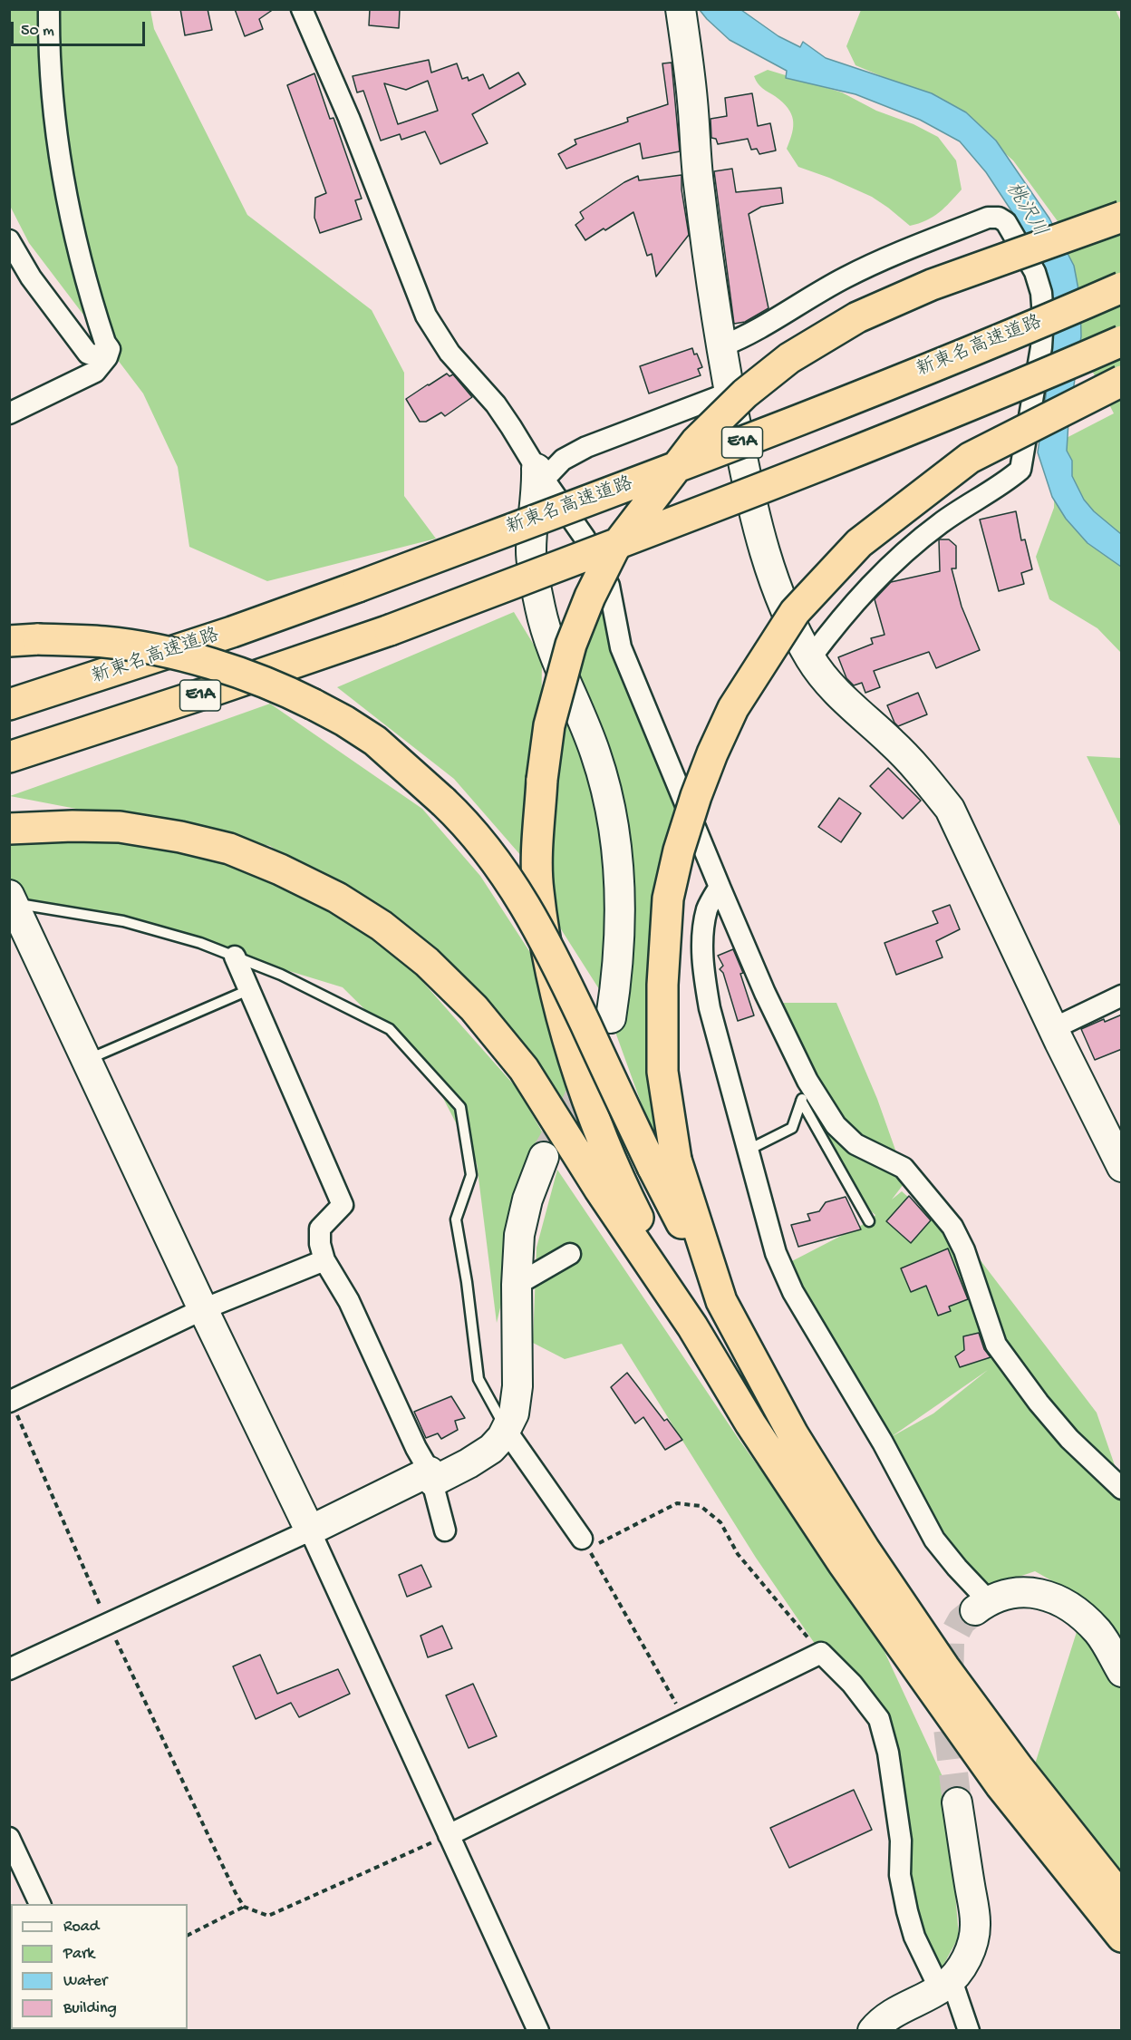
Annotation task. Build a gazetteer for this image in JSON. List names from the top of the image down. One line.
{"streets":{"highway":["新東名高速道路","E1A"]},"water":["桃沢川"],"legend":["Road","Park","Water","Building"],"scale_bar":"50 m"}
